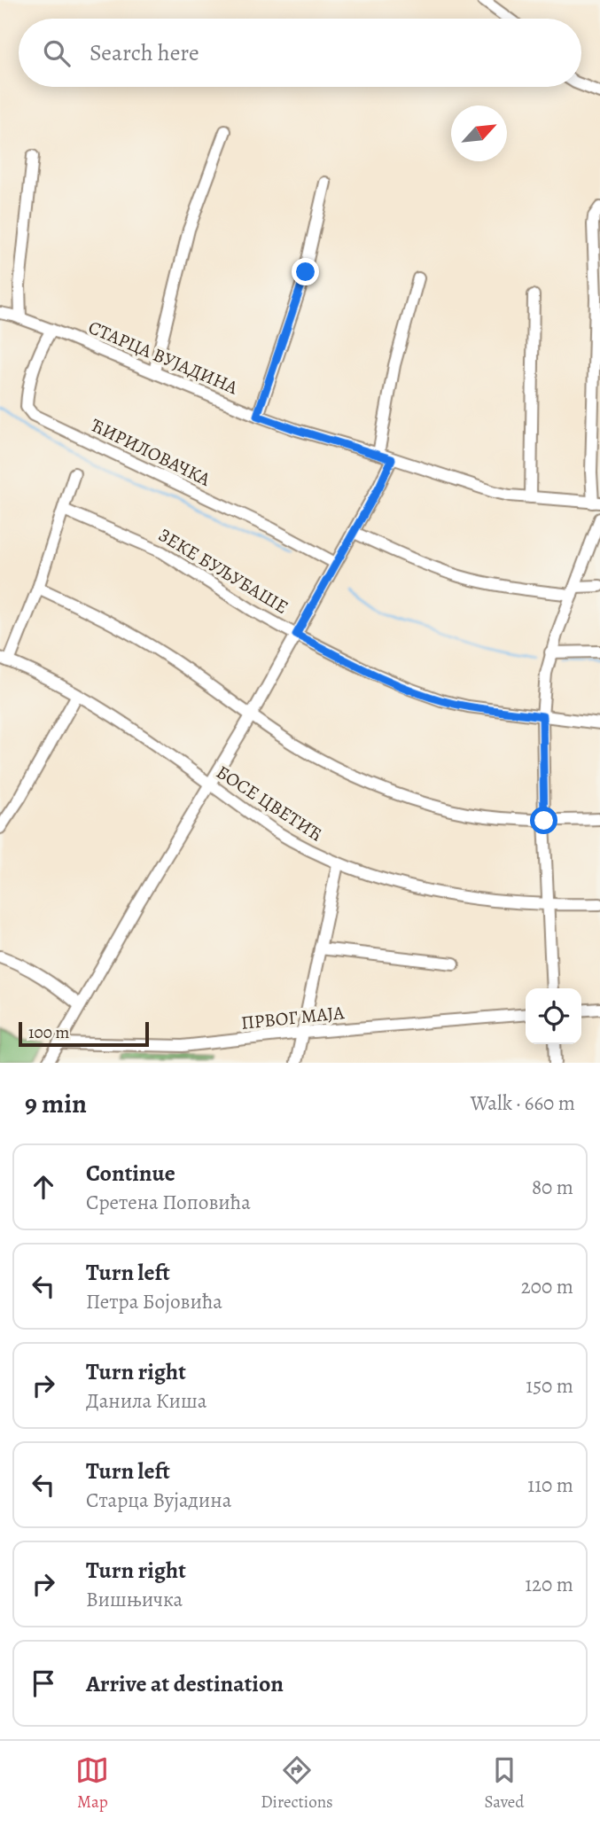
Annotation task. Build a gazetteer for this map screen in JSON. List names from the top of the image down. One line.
{"streets":{"street":["СТАРЦА ВУЈАДИНА","ЋИРИЛОВАЧКА","ЗЕКЕ БУЉУБАШЕ","БОСЕ ЦВЕТИЋ","ПРВОГ МАЈА"]},"crossings":[["СТАРЦА ВУЈАДИНА","ЋИРИЛОВАЧКА"]],"scale_bar":"100 m","north":"top right","page":{"search":"Search here","scale":"100 m","heading":["9 min","Walk · 660 m"],"list":[["Continue","Сретена Поповића","80 m"],["Turn left","Петра Бојовића","200 m"],["Turn right","Данила Киша","150 m"],["Turn left","Старца Вујадина","110 m"],["Turn right","Вишњичка","120 m"],"Arrive at destination"],"nav":["Map","Directions","Saved"]}}
